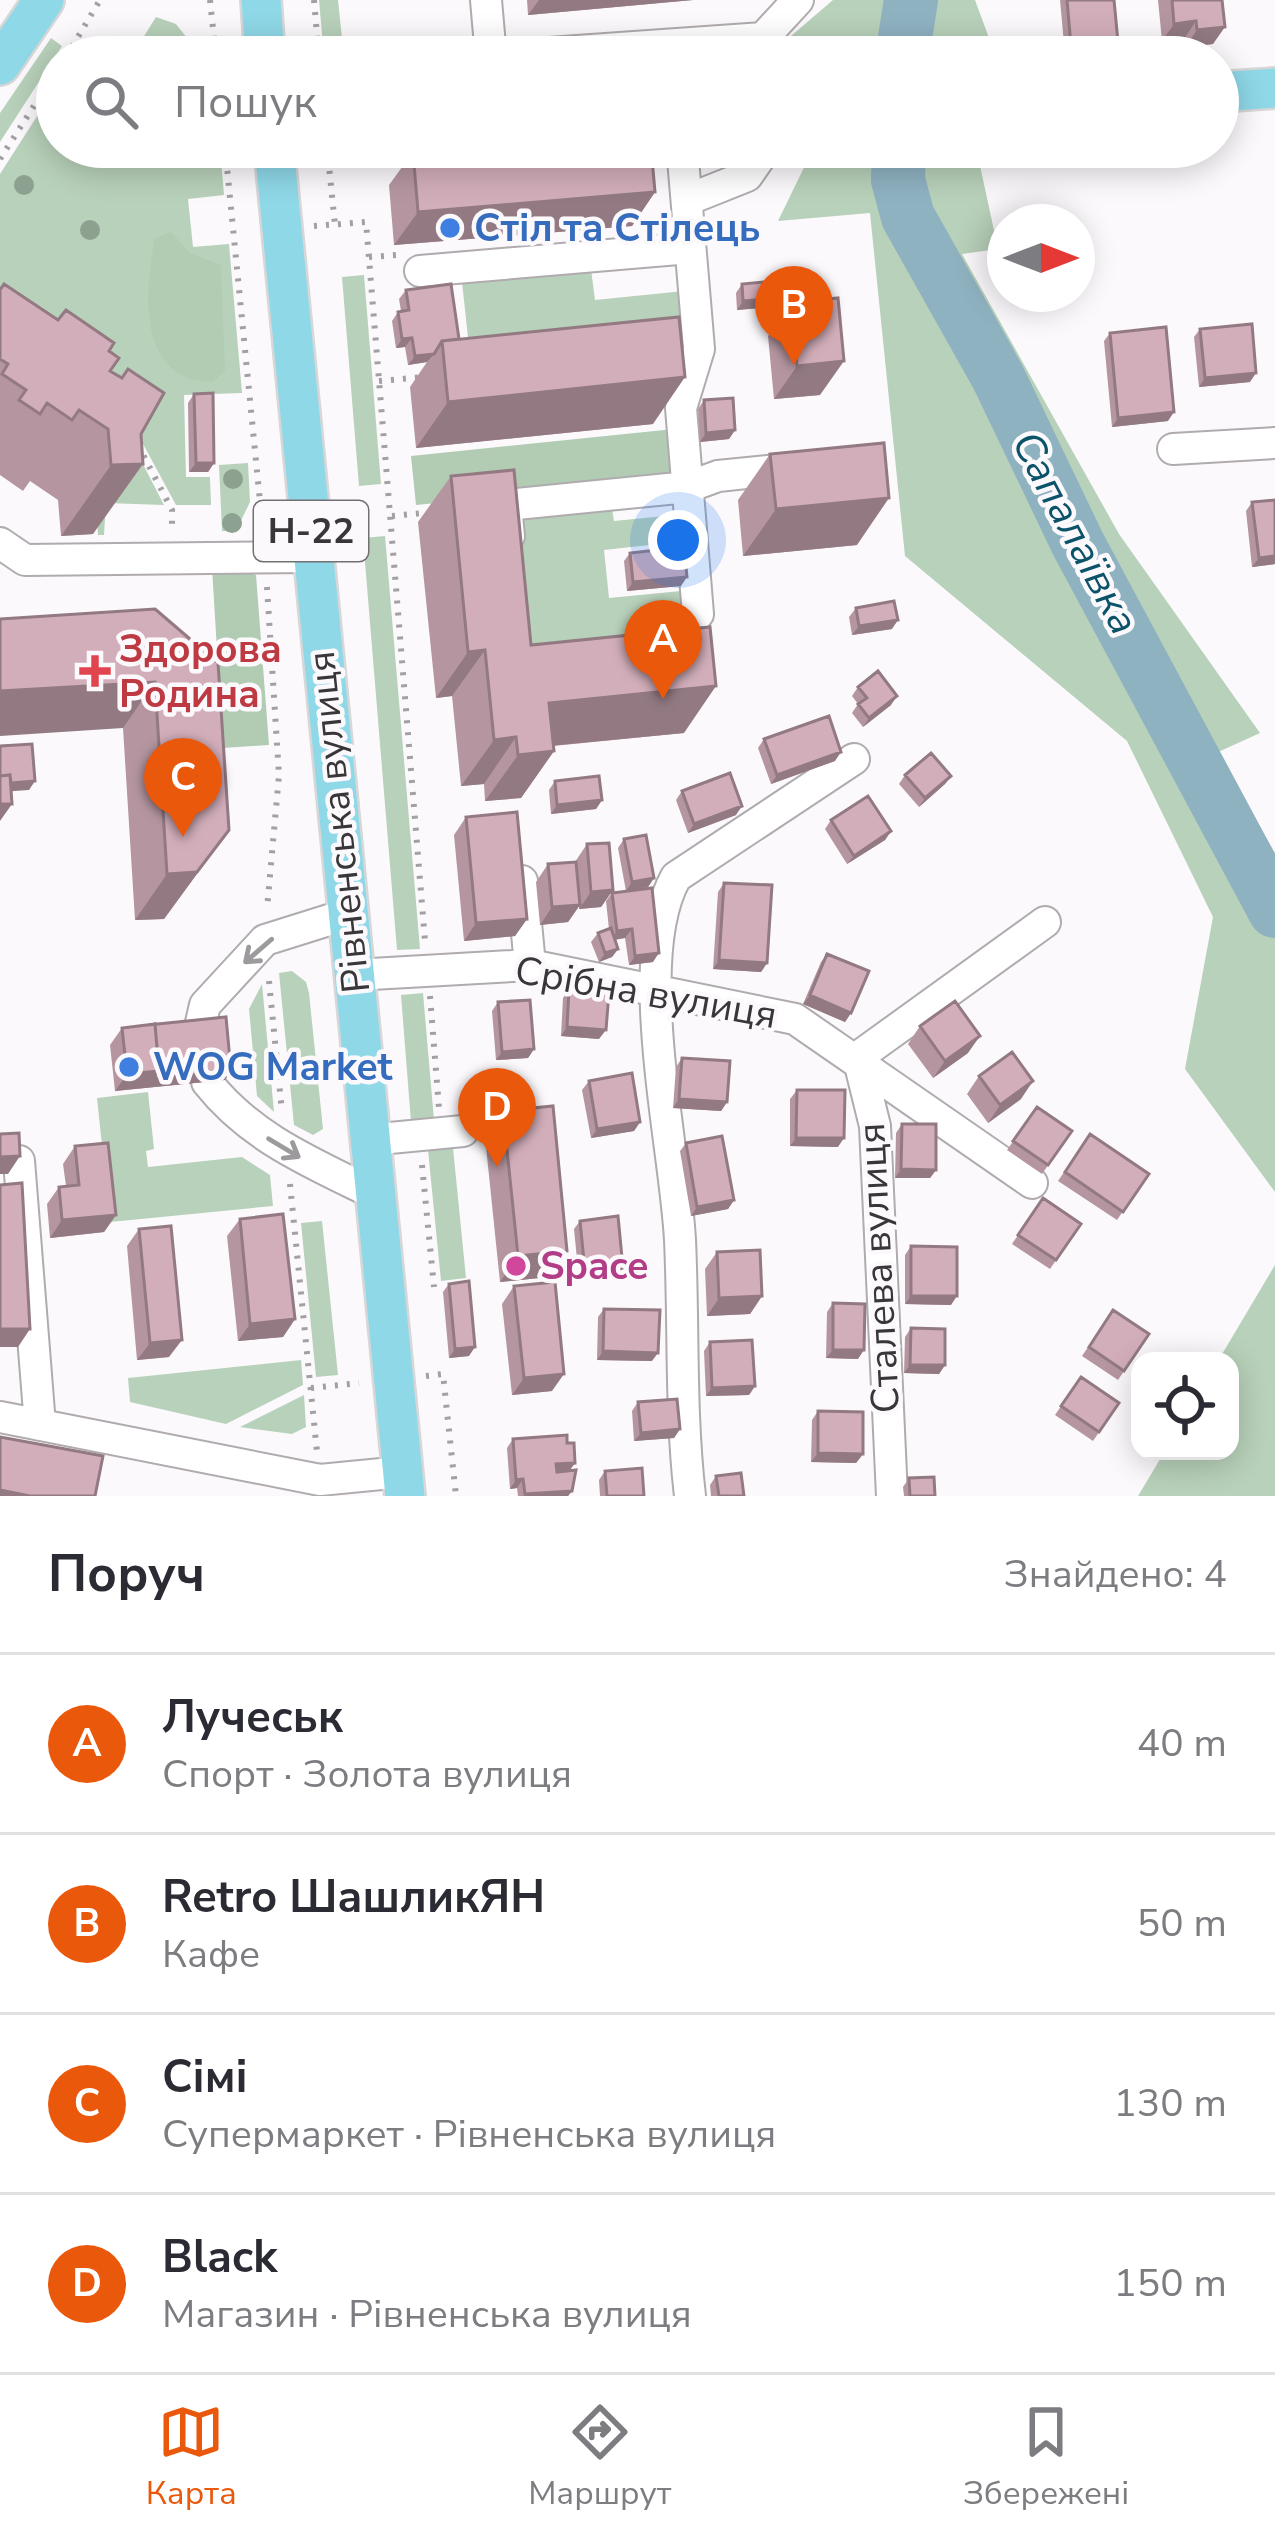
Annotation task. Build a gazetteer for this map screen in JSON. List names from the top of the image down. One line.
{"streets":{"main road":["Н-22","Рівненська вулиця"],"street":["Срібна вулиця","Сталева вулиця"]},"crossings":[["Рівненська вулиця","Срібна вулиця"],["Срібна вулиця","Сталева вулиця"]],"water":["Сапалаївка"],"places":{"other":["Стіл та Стілець","WOG Market","Space"],"health":["Здорова Родина"]},"north":"right","page":{"search":"Пошук","pins":["B","A","C","D"],"heading":["Поруч","Знайдено: 4"],"list":[{"mark":"A","name":"Лучеськ","note":"Спорт · Золота вулиця","value":"40 m"},{"mark":"B","name":"Retro ШашликЯН","note":"Кафе","value":"50 m"},{"mark":"C","name":"Сімі","note":"Супермаркет · Рівненська вулиця","value":"130 m"},{"mark":"D","name":"Black","note":"Магазин · Рівненська вулиця","value":"150 m"}],"nav":["Карта","Маршрут","Збережені"]}}
